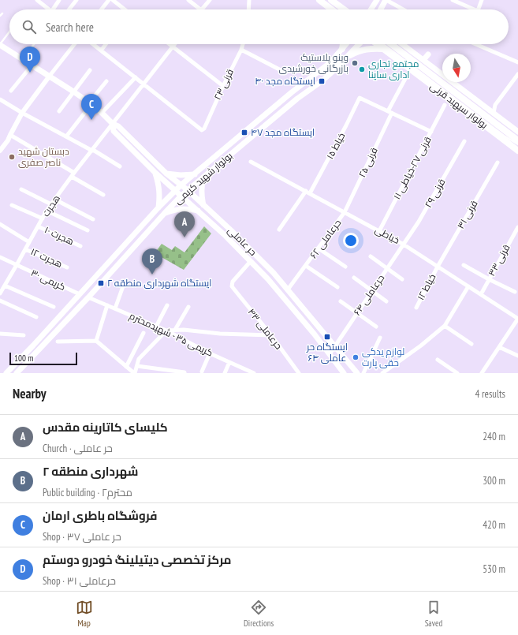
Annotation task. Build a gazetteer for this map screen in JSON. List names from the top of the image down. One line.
{"streets":{"main road":["بولوار سپهبد قرنی","بولوار شهید کریمی","حر عاملی"],"street":["قرنی ۲۳","خیاط ۱۵","قرنی ۲۵","قرنی ۲۷-خیاطی ۱۱","قرنی ۲۹","هجرت","قرنی ۳۱","خیاطی","هجرت ۱۰","حرعاملی ۶۲","هجرت ۱۲","قرنی ۳۳","کریمی ۳۰","خیاط ۱۲","حرعاملی ۶۴","حرعاملی ۴۳","کریمی ۳۵ - شهیدمحترم"]},"crossings":[["قرنی ۲۳","هجرت"],["خیاط ۱۵","قرنی ۲۵"],["خیاط ۱۵","خیاطی"],["قرنی ۲۵","خیاطی"],["قرنی ۲۵","حرعاملی ۶۲"],["قرنی ۲۷-خیاطی ۱۱","خیاطی"],["بولوار شهید کریمی","حر عاملی"],["بولوار شهید کریمی","کریمی ۳۰"],["بولوار شهید کریمی","کریمی ۳۵ - شهیدمحترم"],["قرنی ۲۹","خیاطی"],["قرنی ۲۹","حرعاملی ۶۴"],["هجرت","هجرت ۱۰"],["هجرت","حر عاملی"],["هجرت","هجرت ۱۲"],["هجرت","کریمی ۳۰"],["قرنی ۳۱","خیاطی"],["قرنی ۳۱","خیاط ۱۲"],["خیاطی","حرعاملی ۶۲"],["خیاطی","قرنی ۳۳"],["خیاطی","خیاط ۱۲"],["خیاطی","حرعاملی ۶۴"],["حرعاملی ۶۲","حر عاملی"],["حر عاملی","حرعاملی ۶۴"],["حر عاملی","حرعاملی ۴۳"]],"places":{"other":["وینو پلاستیک بازرگانی خورشیدی","مجتمع تجاری اداری ساینا","دبستان شهید ناصر صفری","لوازم یدکی حقی پارت"],"transit":["ایستگاه مجد ۴۰","ایستگاه مجد ۴۷","ایستگاه شهرداری منطقه ۲","ایستگاه حر عاملی ۶۴"]},"scale_bar":"100 m","north":"bottom","page":{"search":"Search here","pins":["D","C","A","B"],"scale":"100 m","heading":["Nearby","4 results"],"list":[{"mark":"A","name":"کلیسای کاتارینه مقدس","note":"Church · حر عاملی","value":"240 m"},{"mark":"B","name":"شهرداری منطقه ۲","note":"Public building · محترم۲","value":"300 m"},{"mark":"C","name":"فروشگاه باطری ارمان","note":"Shop · حر عاملی ۳۷","value":"420 m"},{"mark":"D","name":"مرکز تخصصی دیتیلینگ خودرو دوستم","note":"Shop · حرعاملی ۳۱","value":"530 m"}],"nav":["Map","Directions","Saved"]}}
